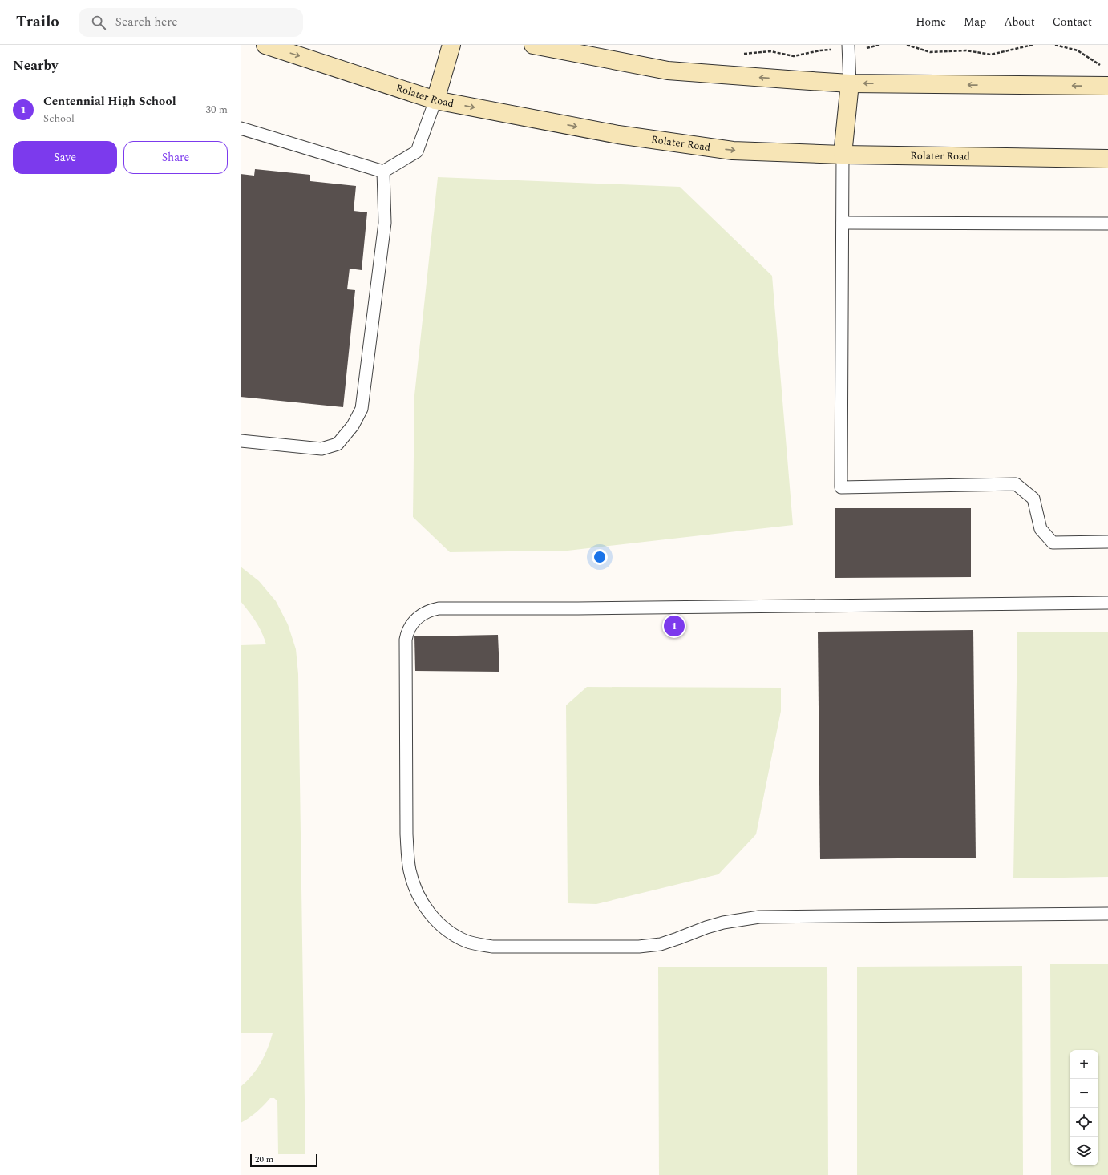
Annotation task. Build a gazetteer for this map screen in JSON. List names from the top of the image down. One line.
{"streets":{"main road":["Rolater Road"]},"scale_bar":"20 m","page":{"header":"Trailo","search":"Search here","nav":["Home","Map","About","Contact"],"heading":"Nearby","list":[{"mark":"1","name":"Centennial High School","note":"School","value":"30 m"}],"buttons":["Save","Share"],"pins":"1","map_buttons":["+","−"],"scale":"20 m"}}
